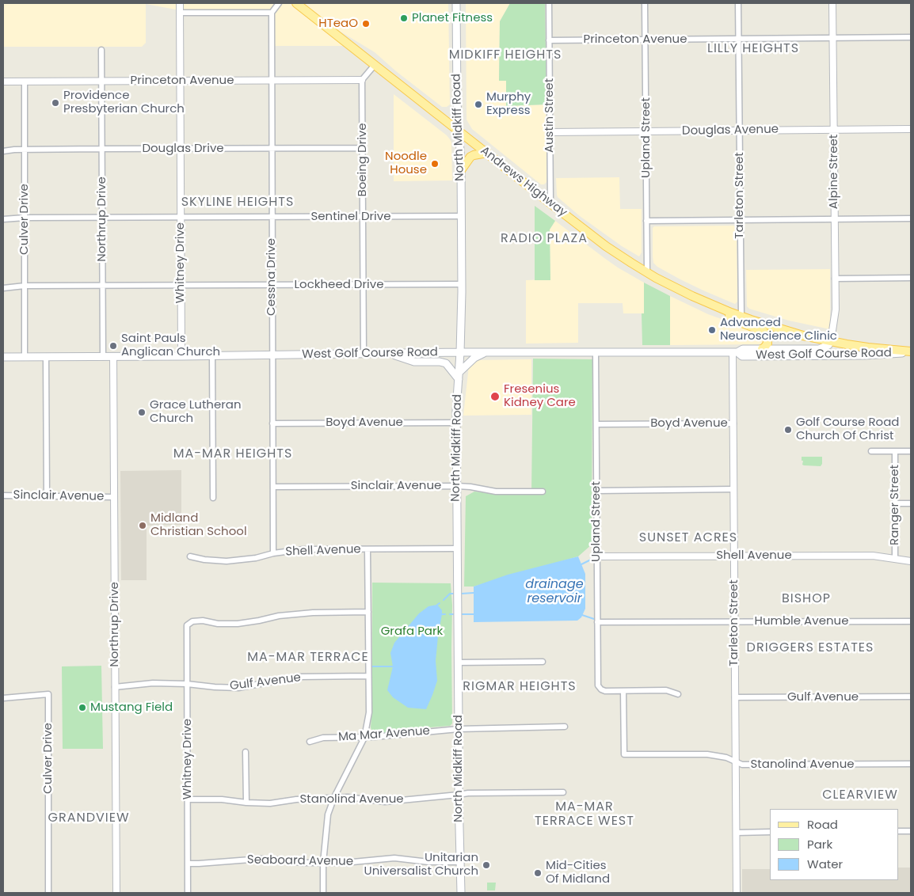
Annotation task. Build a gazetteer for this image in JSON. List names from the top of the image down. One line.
{"streets":{"main road":["North Midkiff Road","Andrews Highway","West Golf Course Road"],"street":["Princeton Avenue","Austin Street","Douglas Avenue","Upland Street","Douglas Drive","Boeing Drive","Alpine Street","Tarleton Street","Sentinel Drive","Culver Drive","Northrup Drive","Whitney Drive","Cessna Drive","Lockheed Drive","Boyd Avenue","Sinclair Avenue","Ranger Street","Shell Avenue","Humble Avenue","Gulf Avenue","Ma Mar Avenue","Stanolind Avenue","Seaboard Avenue"]},"crossings":[["Princeton Avenue","Austin Street"],["Princeton Avenue","Upland Street"],["Princeton Avenue","Boeing Drive"],["Princeton Avenue","Alpine Street"],["Princeton Avenue","Tarleton Street"],["Princeton Avenue","Culver Drive"],["Princeton Avenue","Northrup Drive"],["Princeton Avenue","Whitney Drive"],["Princeton Avenue","Cessna Drive"],["Austin Street","Douglas Avenue"],["Austin Street","Andrews Highway"],["North Midkiff Road","Andrews Highway"],["North Midkiff Road","Sentinel Drive"],["North Midkiff Road","Lockheed Drive"],["North Midkiff Road","West Golf Course Road"],["North Midkiff Road","Boyd Avenue"],["North Midkiff Road","Sinclair Avenue"],["North Midkiff Road","Shell Avenue"],["North Midkiff Road","Ma Mar Avenue"],["North Midkiff Road","Stanolind Avenue"],["North Midkiff Road","Seaboard Avenue"],["Douglas Avenue","Upland Street"],["Douglas Avenue","Alpine Street"],["Douglas Avenue","Tarleton Street"],["Upland Street","Andrews Highway"],["Upland Street","West Golf Course Road"],["Upland Street","Boyd Avenue"],["Upland Street","Shell Avenue"],["Upland Street","Humble Avenue"],["Upland Street","Stanolind Avenue"],["Douglas Drive","Boeing Drive"],["Douglas Drive","Culver Drive"],["Douglas Drive","Northrup Drive"],["Douglas Drive","Whitney Drive"],["Douglas Drive","Cessna Drive"],["Boeing Drive","Sentinel Drive"],["Boeing Drive","Lockheed Drive"],["Boeing Drive","West Golf Course Road"],["Alpine Street","Andrews Highway"],["Alpine Street","West Golf Course Road"],["Andrews Highway","Tarleton Street"],["Andrews Highway","West Golf Course Road"],["Tarleton Street","West Golf Course Road"],["Tarleton Street","Boyd Avenue"],["Tarleton Street","Shell Avenue"],["Tarleton Street","Humble Avenue"],["Tarleton Street","Gulf Avenue"],["Tarleton Street","Stanolind Avenue"],["Sentinel Drive","Culver Drive"],["Sentinel Drive","Northrup Drive"],["Sentinel Drive","Whitney Drive"],["Sentinel Drive","Cessna Drive"],["Culver Drive","Lockheed Drive"],["Culver Drive","West Golf Course Road"],["Northrup Drive","Lockheed Drive"],["Northrup Drive","West Golf Course Road"],["Northrup Drive","Sinclair Avenue"],["Northrup Drive","Gulf Avenue"],["Whitney Drive","Lockheed Drive"],["Whitney Drive","West Golf Course Road"],["Whitney Drive","Gulf Avenue"],["Whitney Drive","Stanolind Avenue"],["Whitney Drive","Seaboard Avenue"],["Cessna Drive","Lockheed Drive"],["Cessna Drive","West Golf Course Road"],["Cessna Drive","Boyd Avenue"],["Cessna Drive","Sinclair Avenue"],["Cessna Drive","Shell Avenue"],["Ranger Street","Shell Avenue"]],"districts":["LILLY HEIGHTS","MIDKIFF HEIGHTS","SKYLINE HEIGHTS","RADIO PLAZA","MA-MAR HEIGHTS","SUNSET ACRES","BISHOP","DRIGGERS ESTATES","MA-MAR TERRACE","RIGMAR HEIGHTS","CLEARVIEW","MA-MAR TERRACE WEST","GRANDVIEW"],"water":["drainage reservoir"],"parks":["Grafa Park"],"places":["Planet Fitness","HTeaO","Providence Presbyterian Church","Murphy Express","Noodle House","Advanced Neuroscience Clinic","Saint Pauls Anglican Church","Fresenius Kidney Care","Grace Lutheran Church","Golf Course Road Church Of Christ","Midland Christian School","Mustang Field","Unitarian Universalist Church","Mid-Cities Of Midland"],"legend":["Road","Park","Water"]}
